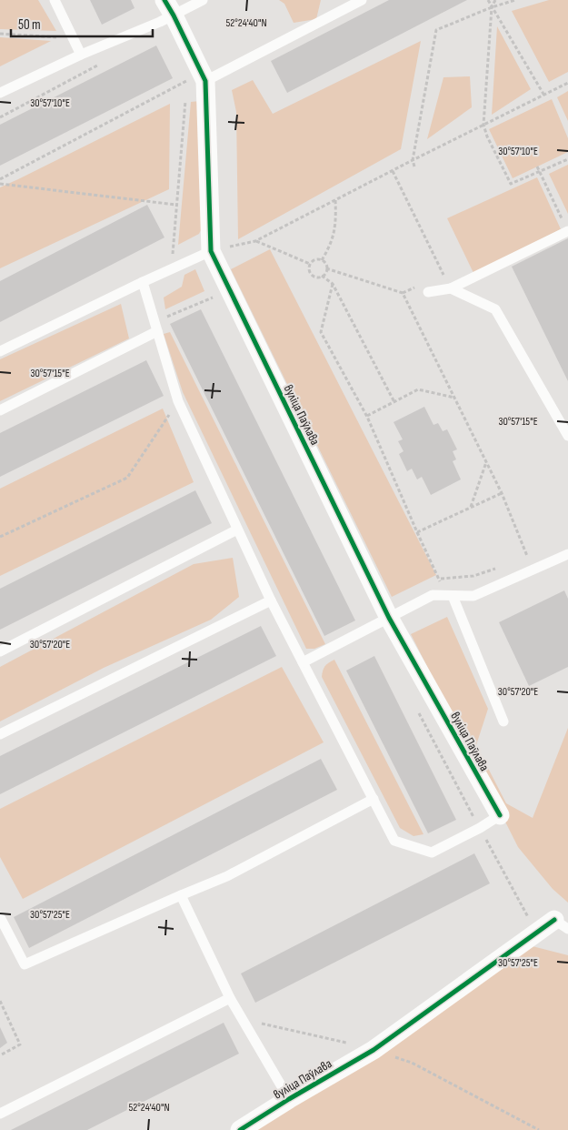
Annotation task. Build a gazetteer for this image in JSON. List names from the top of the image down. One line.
{"streets":{"street":["вуліца Паўлава"]},"scale_bar":"50 m","coordinates":["52°24'40\"N","30°57'10\"E","30°57'15\"E","30°57'20\"E","30°57'25\"E"]}
